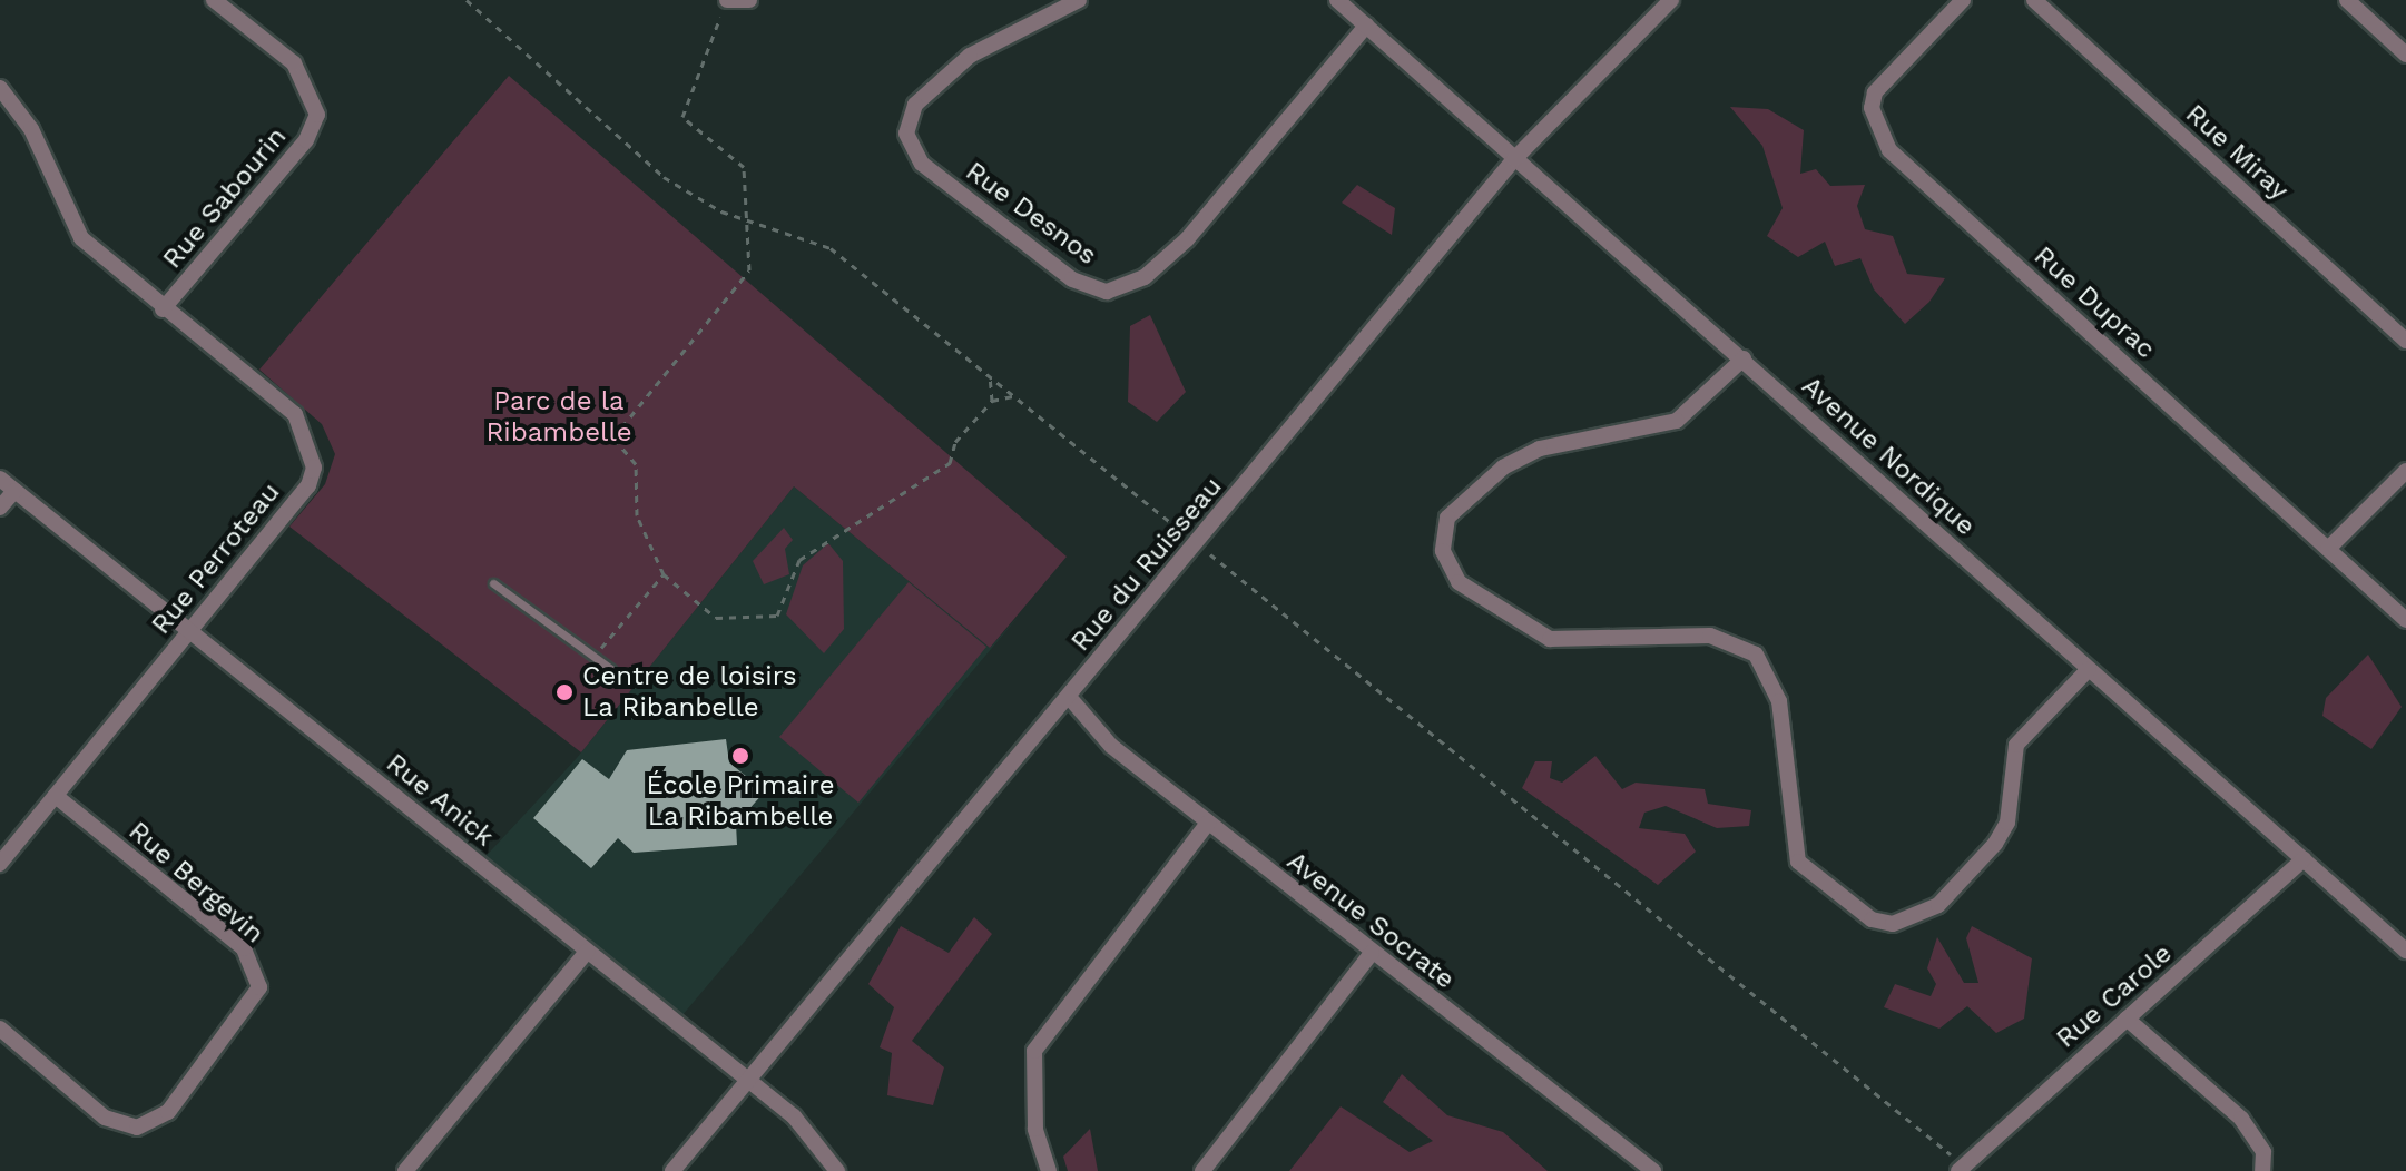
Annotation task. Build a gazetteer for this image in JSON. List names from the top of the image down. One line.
{"streets":{"street":["Rue Miray","Rue Sabourin","Rue Desnos","Rue Duprac","Avenue Nordique","Rue Perroteau","Rue du Ruisseau","Rue Anick","Rue Bergevin","Avenue Socrate","Rue Carole"]},"crossings":[["Rue Sabourin","Rue Perroteau"],["Rue Desnos","Avenue Nordique"],["Avenue Nordique","Rue du Ruisseau"],["Avenue Nordique","Rue Carole"],["Rue Perroteau","Rue Anick"],["Rue Perroteau","Rue Bergevin"],["Rue du Ruisseau","Rue Anick"],["Rue du Ruisseau","Avenue Socrate"]],"parks":["Parc de la Ribambelle"],"places":["Centre de loisirs La Ribanbelle","École Primaire La Ribambelle"]}
